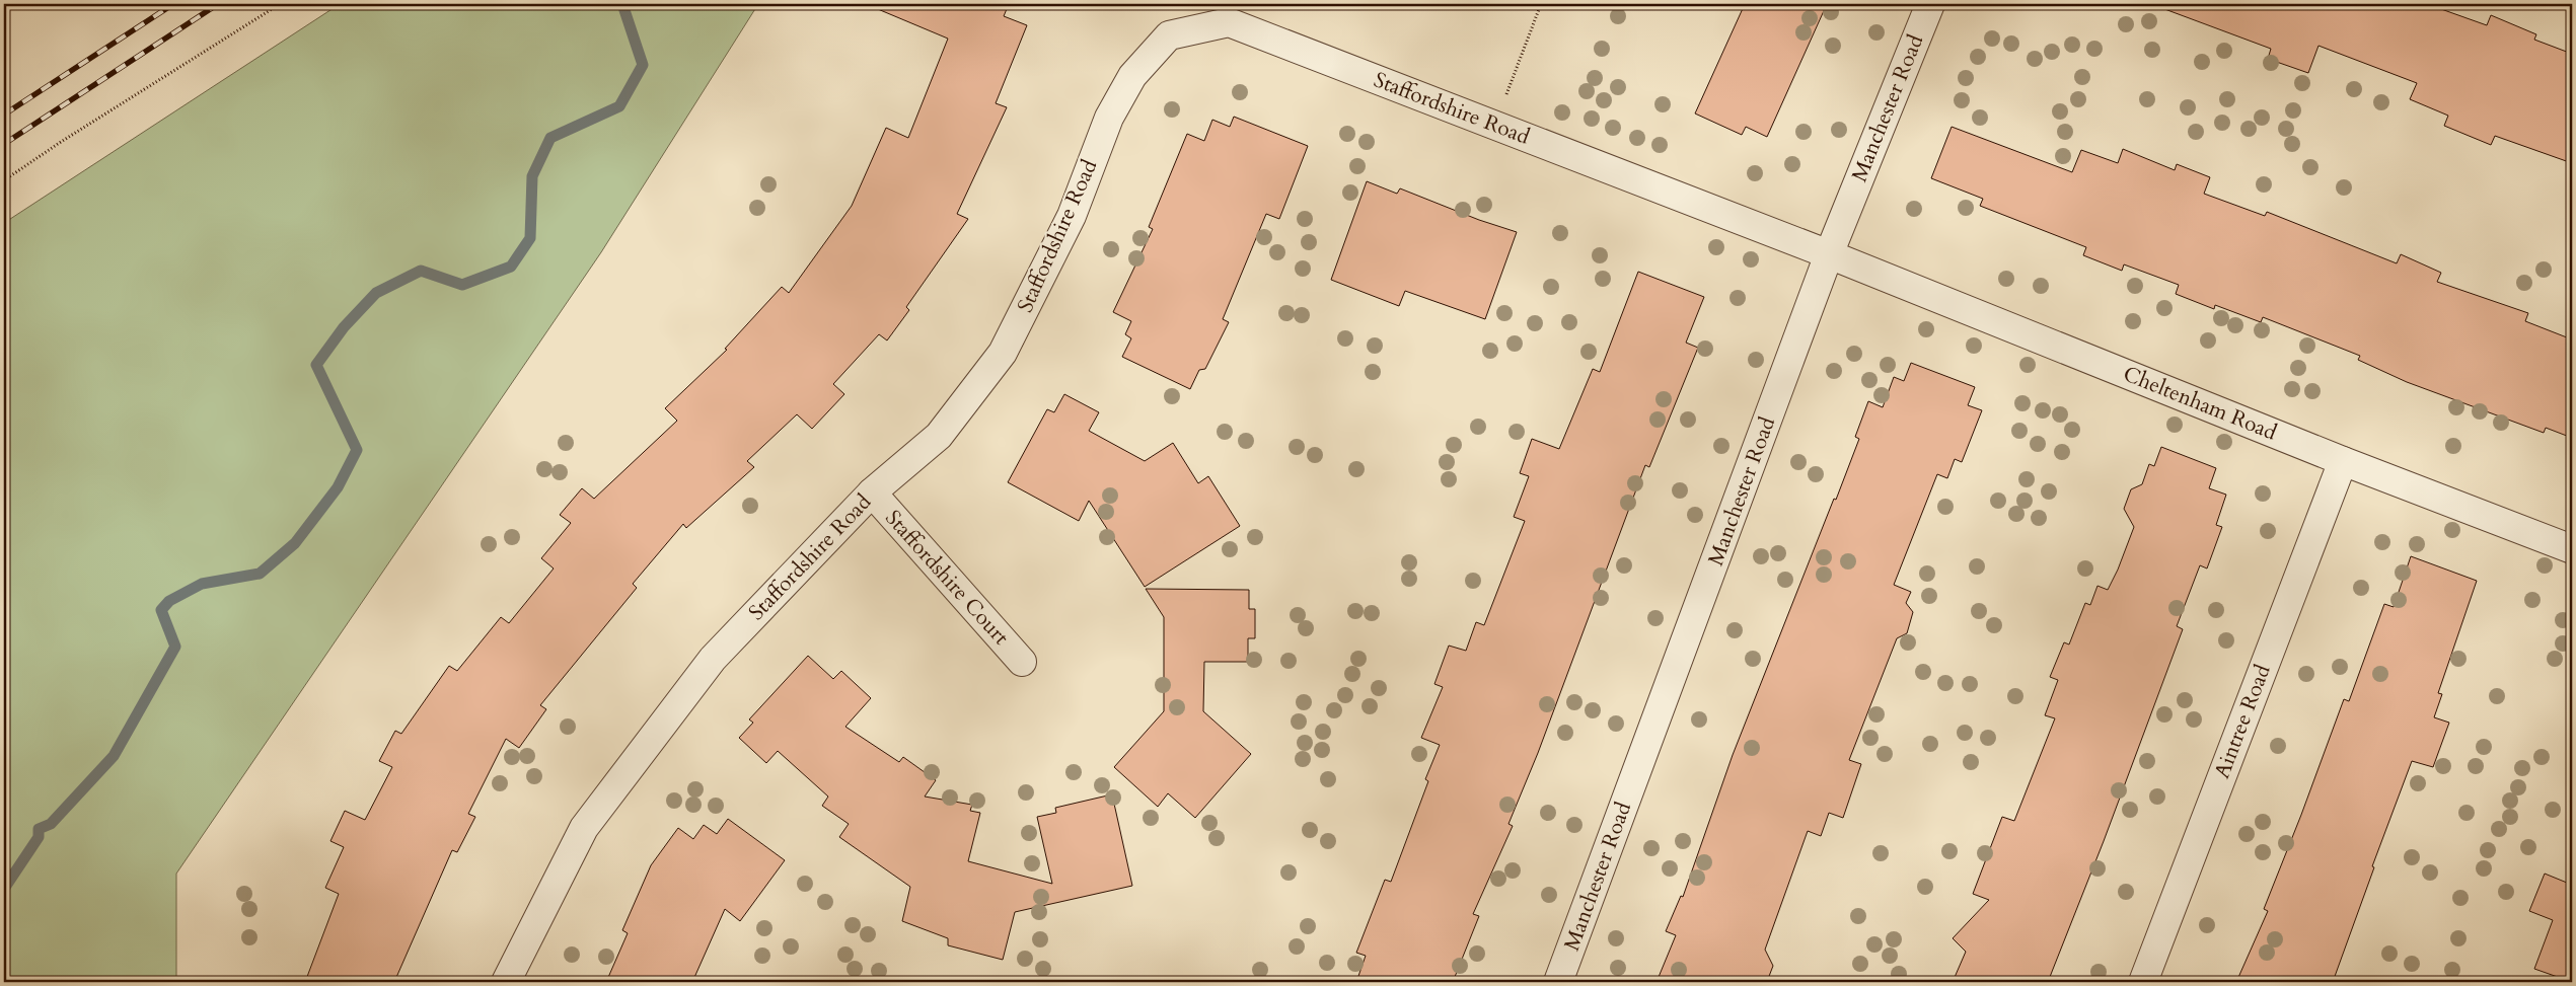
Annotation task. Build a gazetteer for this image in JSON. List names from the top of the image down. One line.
{"streets":{"street":["Staffordshire Road","Manchester Road","Cheltenham Road","Staffordshire Court","Aintree Road"]},"crossings":[["Staffordshire Road","Manchester Road"],["Staffordshire Road","Cheltenham Road"],["Staffordshire Road","Staffordshire Court"],["Manchester Road","Cheltenham Road"],["Cheltenham Road","Aintree Road"]]}
